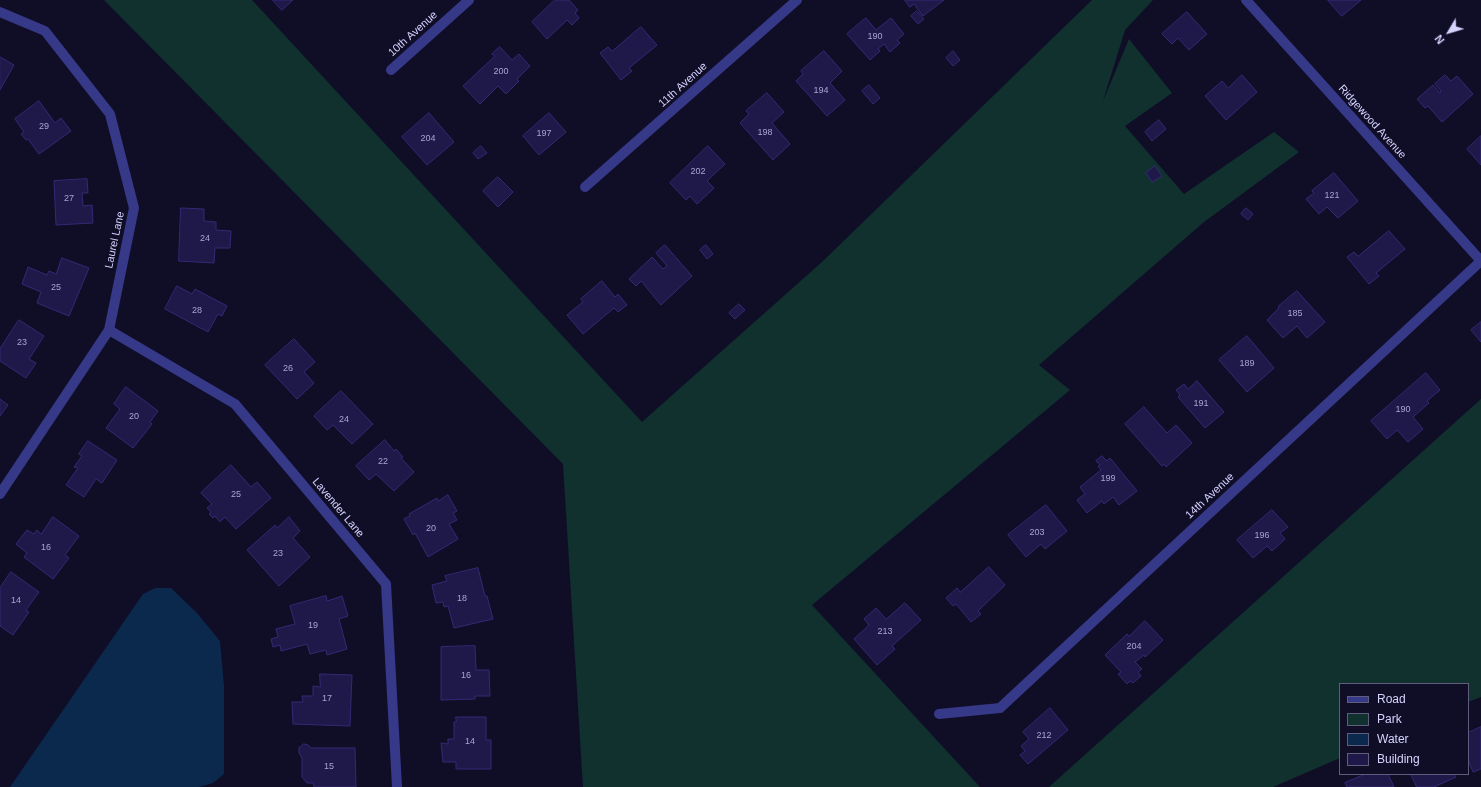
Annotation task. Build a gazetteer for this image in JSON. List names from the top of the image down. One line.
{"streets":{"street":["10th Avenue","11th Avenue","Ridgewood Avenue","Laurel Lane","14th Avenue","Lavender Lane"]},"crossings":[["Ridgewood Avenue","14th Avenue"],["Laurel Lane","Lavender Lane"]],"house_numbers":["190","200","194","29","198","197","204","202","121","27","24","25","28","185","23","189","26","191","190","20","24","22","199","25","20","203","196","16","23","18","14","19","213","204","16","17","212","14","15"],"legend":["Road","Park","Water","Building"],"north":"bottom left"}
